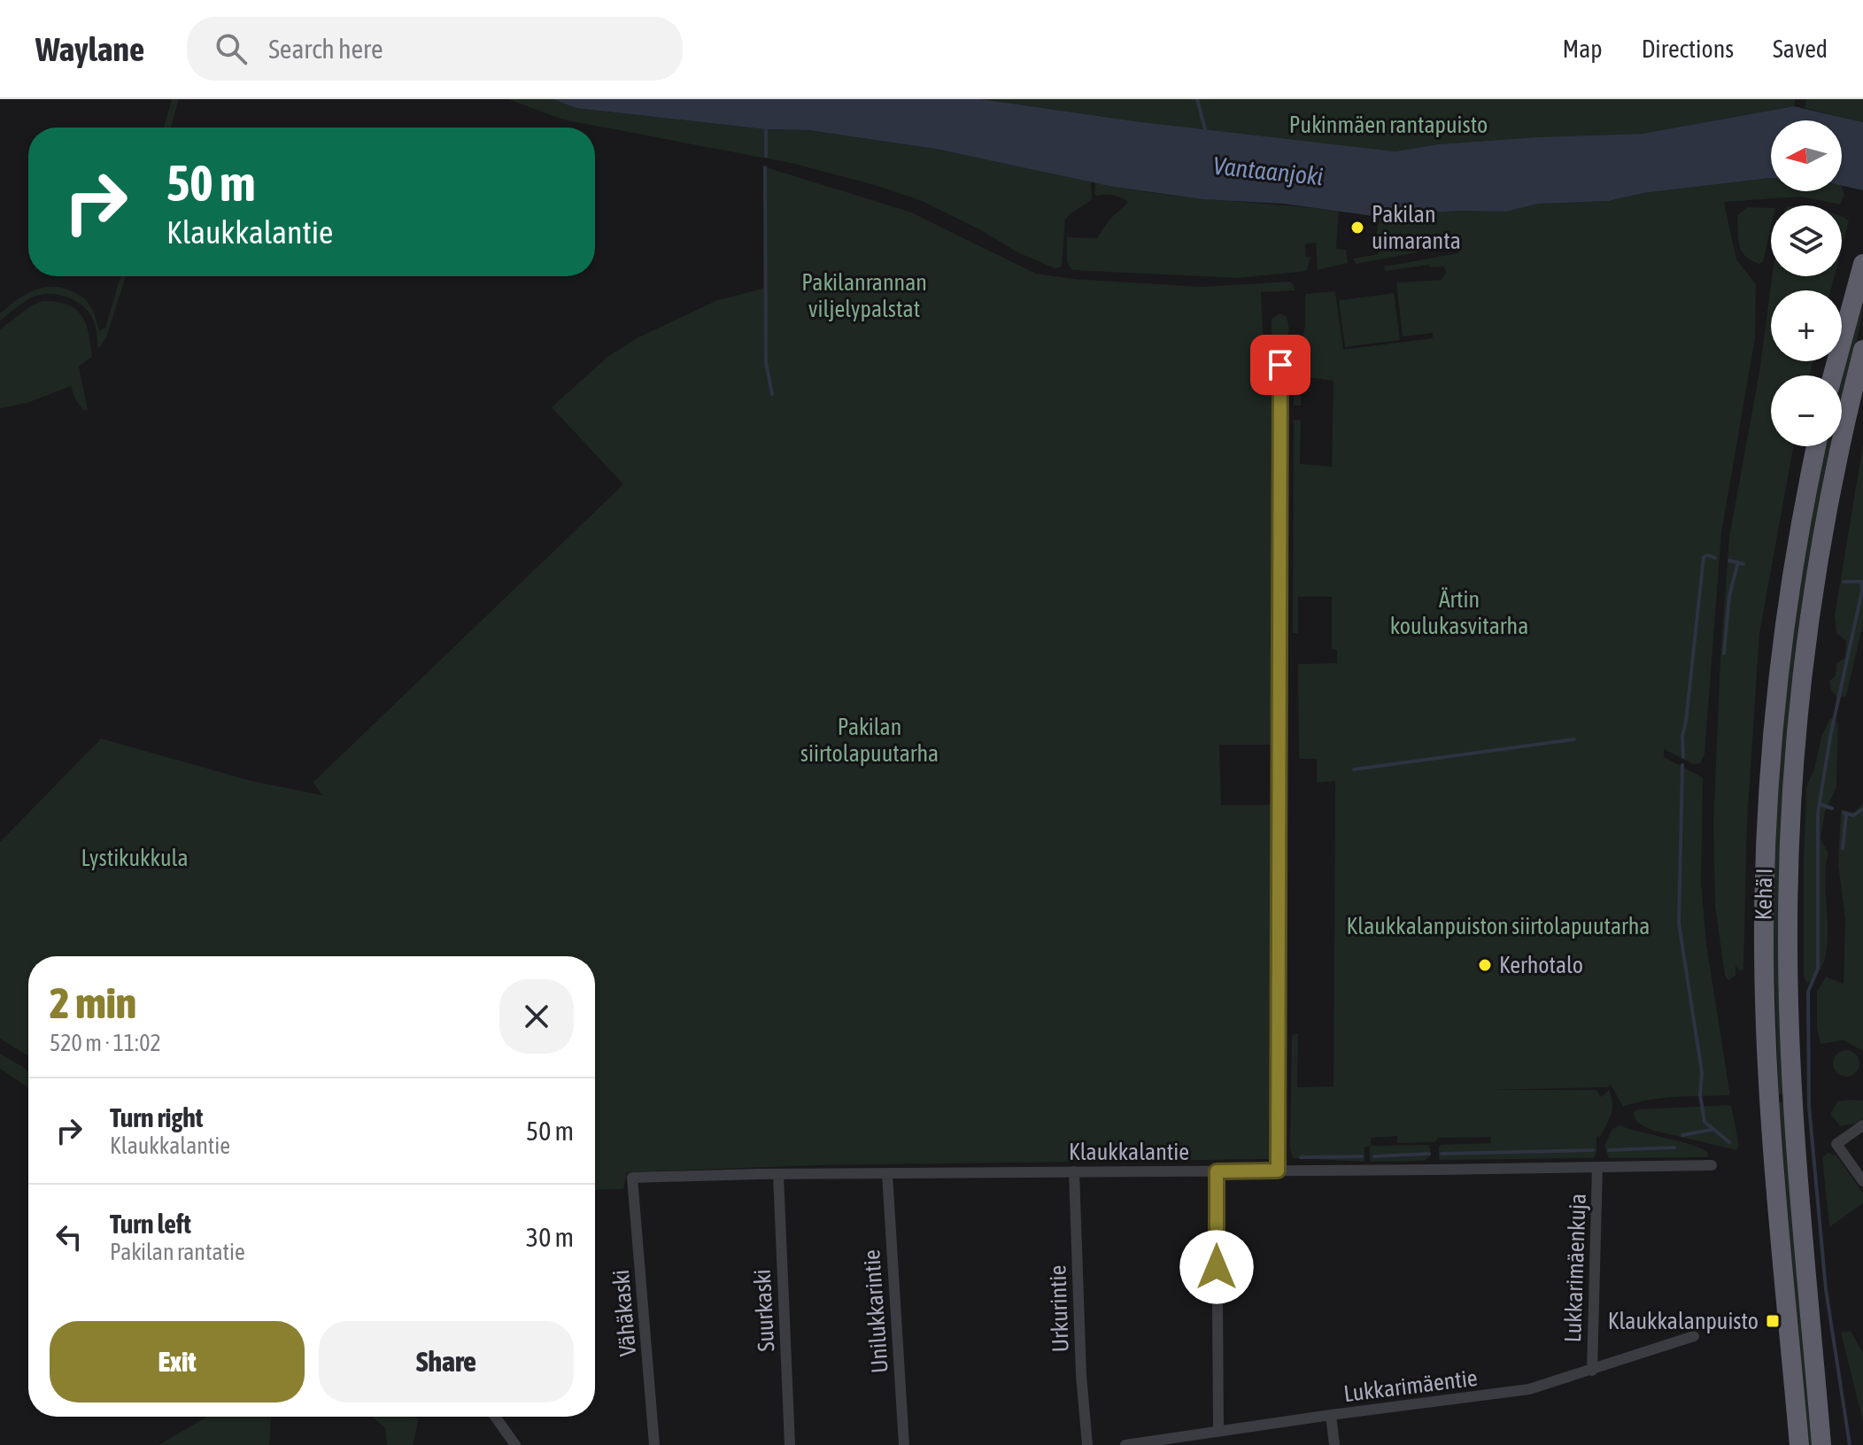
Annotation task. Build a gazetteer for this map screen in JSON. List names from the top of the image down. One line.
{"streets":{"highway":["Kehä I"],"street":["Klaukkalantie","Lukkarimäenkuja","Urkurintie","Suurkaski","Unilukkarintie","Vähäkaski","Lukkarimäentie"]},"crossings":[["Klaukkalantie","Lukkarimäenkuja"],["Klaukkalantie","Urkurintie"],["Klaukkalantie","Suurkaski"],["Klaukkalantie","Unilukkarintie"],["Klaukkalantie","Vähäkaski"],["Lukkarimäenkuja","Lukkarimäentie"]],"water":["Vantaanjoki"],"parks":["Pukinmäen rantapuisto","Pakilanrannan viljelypalstat","Ärtin koulukasvitarha","Pakilan siirtolapuutarha","Lystikukkula","Klaukkalanpuiston siirtolapuutarha"],"places":{"other":["Pakilan uimaranta","Kerhotalo"],"transit":["Klaukkalanpuisto"]},"north":"left","page":{"header":"Waylane","search":"Search here","nav":["Map","Directions","Saved"],"map_buttons":["+","−"],"turn":["50 m","Klaukkalantie"],"heading":["2 min","520 m · 11:02"],"list":[{"name":"Turn right","note":"Klaukkalantie","value":"50 m"},{"name":"Turn left","note":"Pakilan rantatie","value":"30 m"}],"buttons":["Exit","Share"]}}
